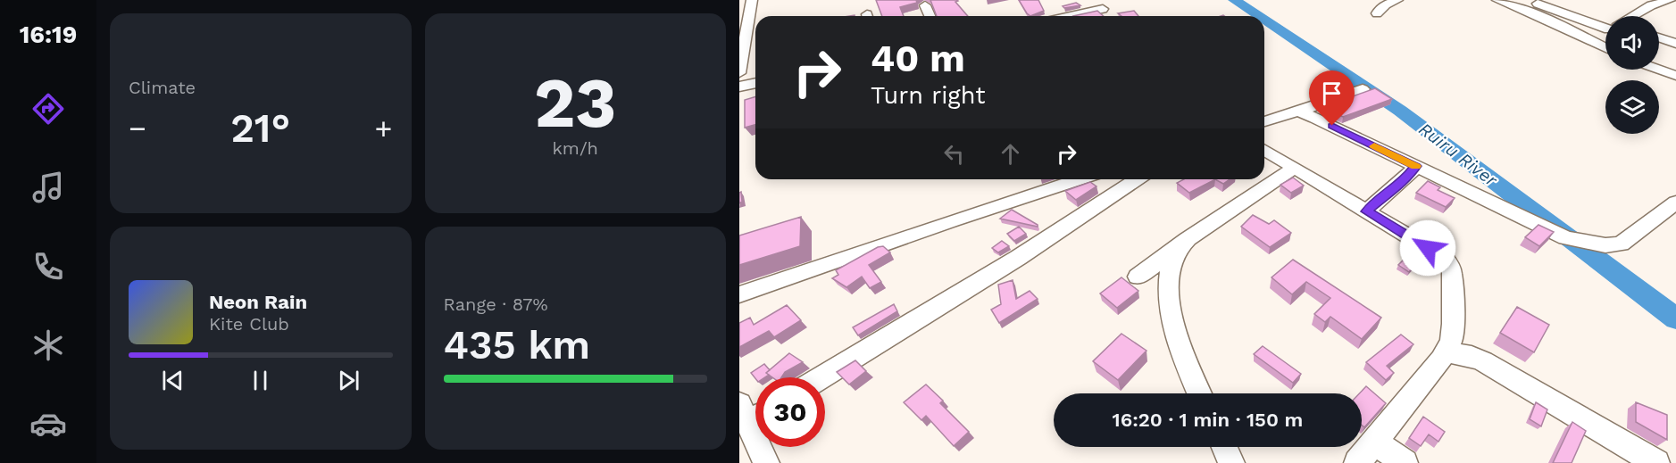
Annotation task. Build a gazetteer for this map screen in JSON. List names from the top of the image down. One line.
{"water":["Ruiru River"],"page":{"tabs":"16:19","tile":["Climate",["23","km/h"],["Range · 87%","435 km"]],"turn":["40 m","Turn right"],"heat":["−","21°","+"],"song":["Neon Rain","Kite Club"],"limit":"30","trip":"16:20 · 1 min · 150 m"}}
